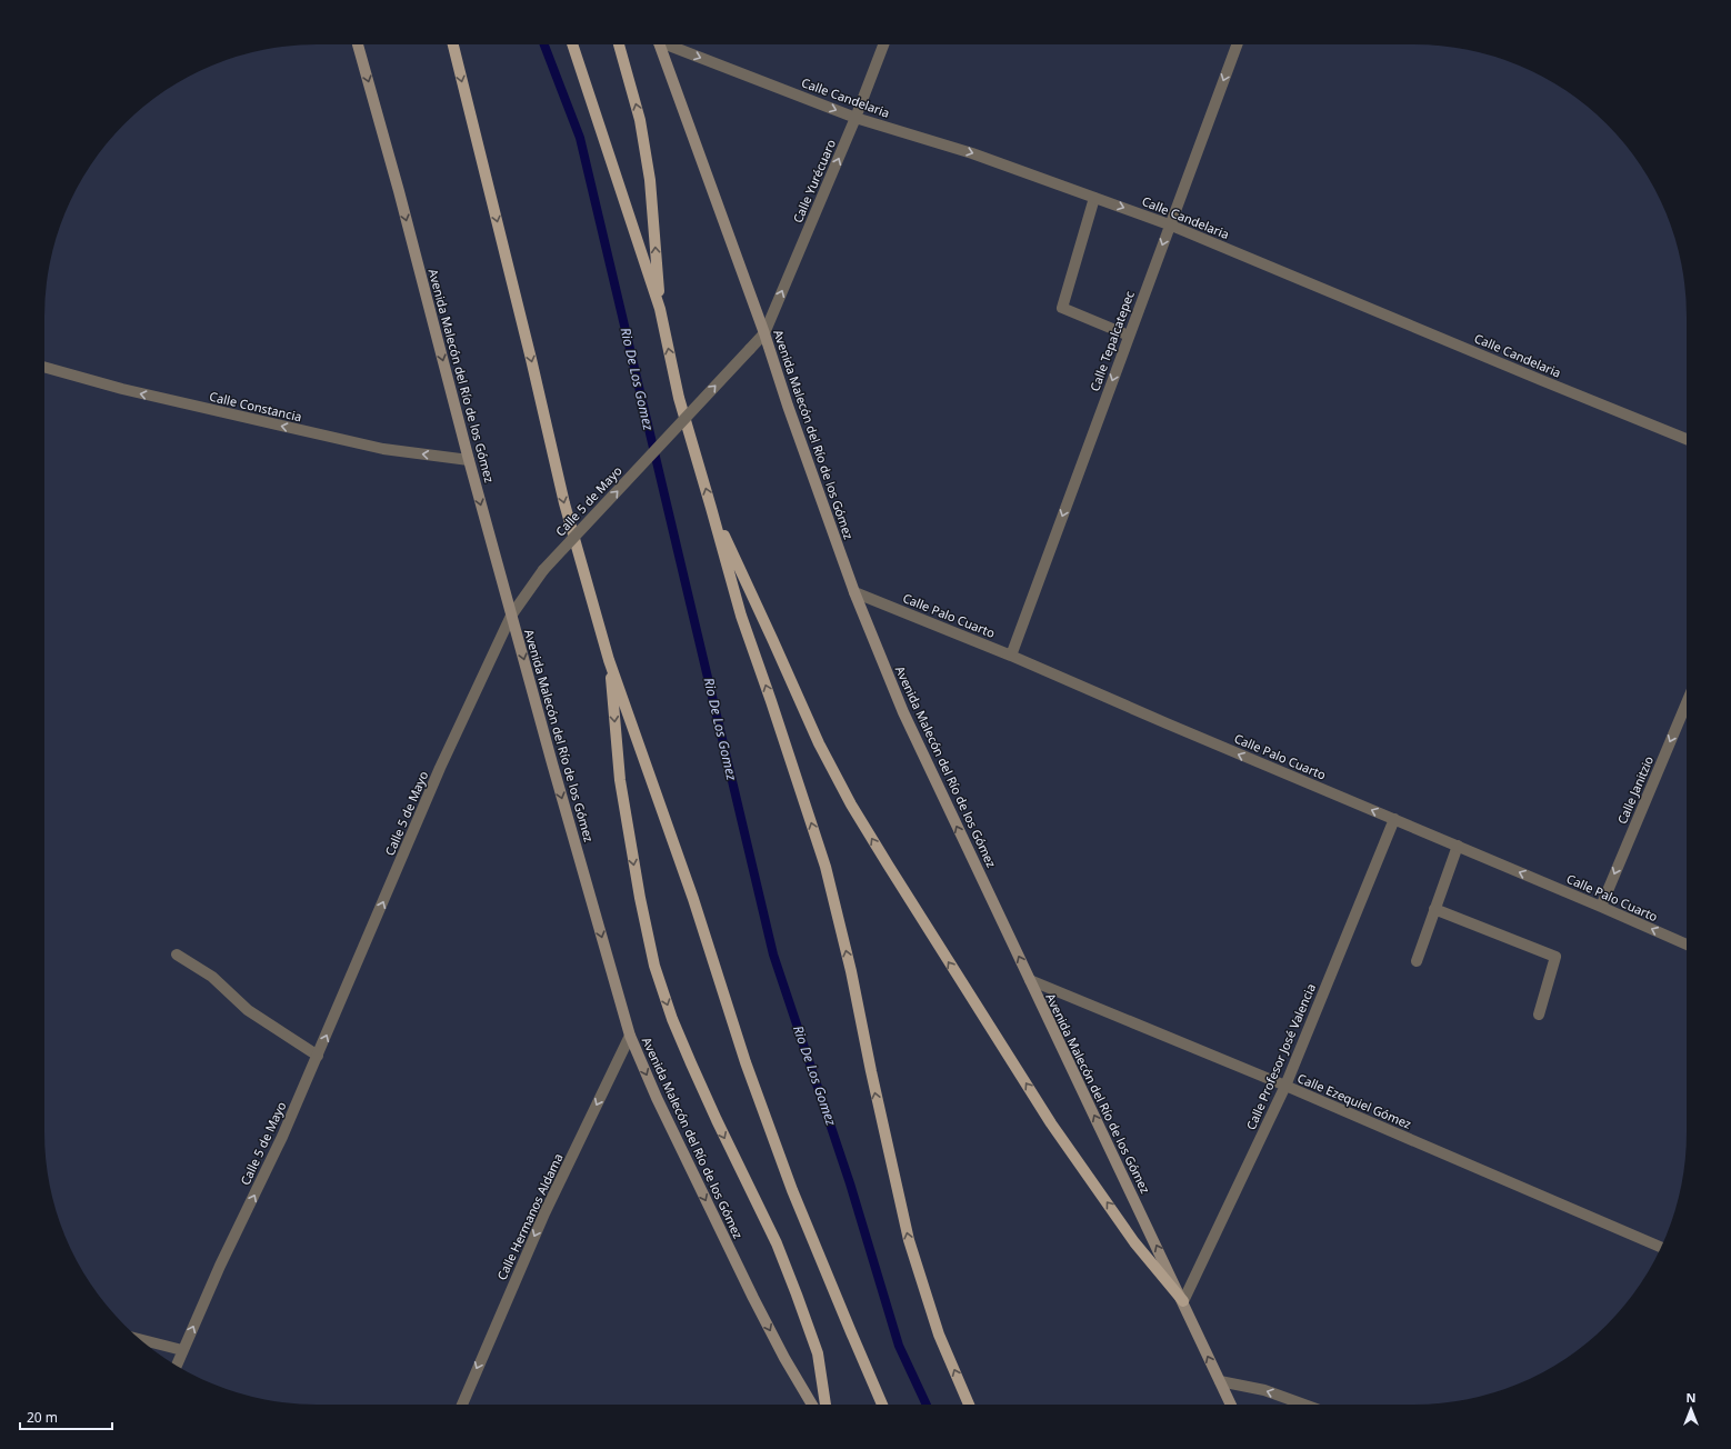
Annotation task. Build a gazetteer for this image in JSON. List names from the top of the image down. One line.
{"streets":{"street":["Calle Candelaria","Calle Yurécuaro","Calle Tepalcatepec","Avenida Malecón del Río de los Gómez","Calle Constancia","Calle 5 de Mayo","Calle Palo Cuarto","Calle Janitzio","Calle Profesor José Valencia","Calle Ezequiel Gómez","Calle Hermanos Aldama"]},"crossings":[["Calle Candelaria","Calle Yurécuaro"],["Calle Candelaria","Calle Tepalcatepec"],["Calle Yurécuaro","Avenida Malecón del Río de los Gómez"],["Calle Yurécuaro","Calle 5 de Mayo"],["Calle Tepalcatepec","Calle Palo Cuarto"],["Avenida Malecón del Río de los Gómez","Calle Constancia"],["Avenida Malecón del Río de los Gómez","Calle 5 de Mayo"],["Avenida Malecón del Río de los Gómez","Calle Palo Cuarto"],["Avenida Malecón del Río de los Gómez","Calle Profesor José Valencia"],["Avenida Malecón del Río de los Gómez","Calle Ezequiel Gómez"],["Avenida Malecón del Río de los Gómez","Calle Hermanos Aldama"],["Calle Palo Cuarto","Calle Janitzio"],["Calle Palo Cuarto","Calle Profesor José Valencia"],["Calle Profesor José Valencia","Calle Ezequiel Gómez"]],"one_way":["Calle Candelaria","Calle Yurécuaro","Calle Tepalcatepec","Calle Constancia","Calle 5 de Mayo","Calle Palo Cuarto","Calle Janitzio","Calle Hermanos Aldama"],"water":["Rio De Los Gomez"],"scale_bar":"20 m","north":"top"}
